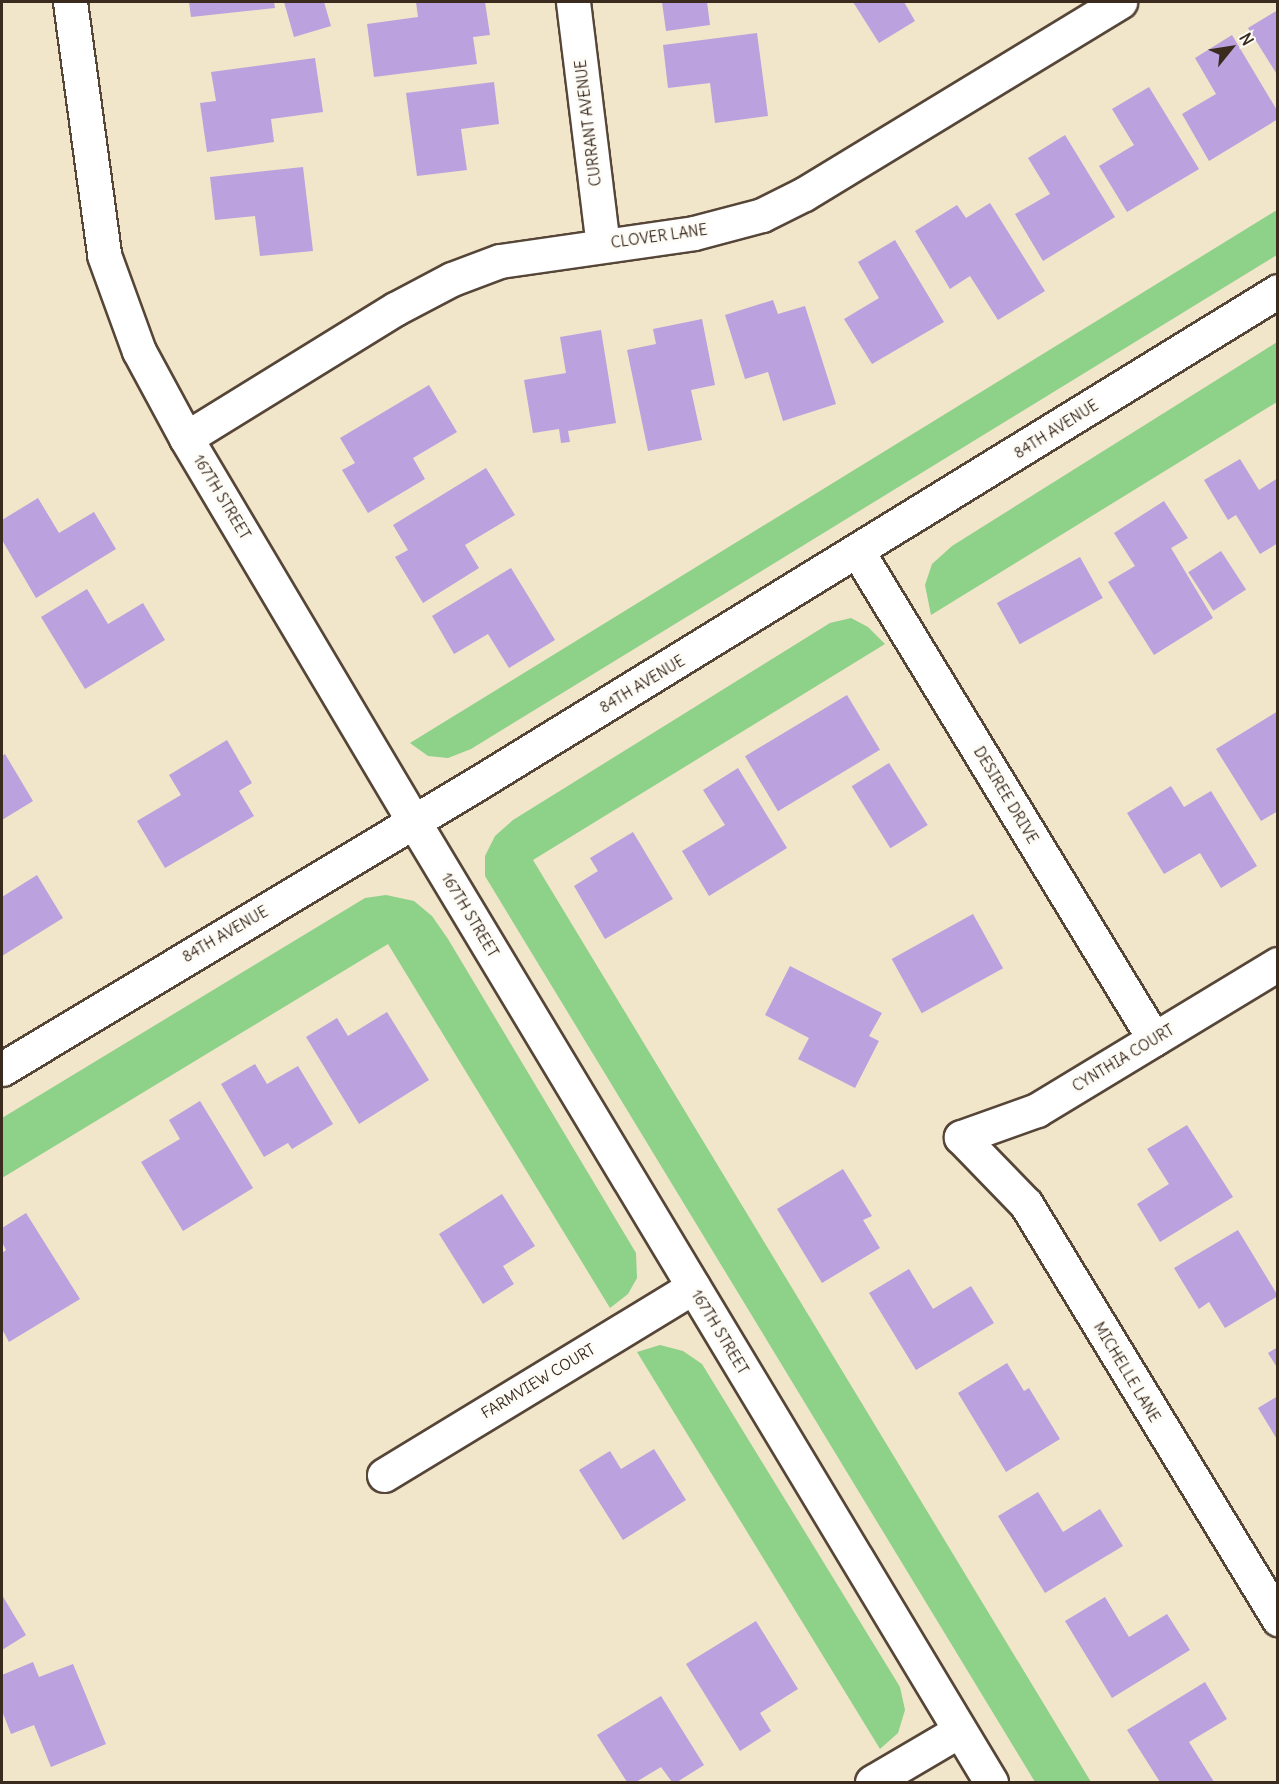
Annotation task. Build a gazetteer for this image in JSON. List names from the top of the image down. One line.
{"streets":{"street":["CURRANT AVENUE","CLOVER LANE","84TH AVENUE","167TH STREET","DESIREE DRIVE","CYNTHIA COURT","MICHELLE LANE","FARMVIEW COURT"]},"crossings":[["CURRANT AVENUE","CLOVER LANE"],["CLOVER LANE","167TH STREET"],["84TH AVENUE","167TH STREET"],["84TH AVENUE","DESIREE DRIVE"],["167TH STREET","FARMVIEW COURT"],["DESIREE DRIVE","CYNTHIA COURT"],["CYNTHIA COURT","MICHELLE LANE"]],"north":"top right"}
